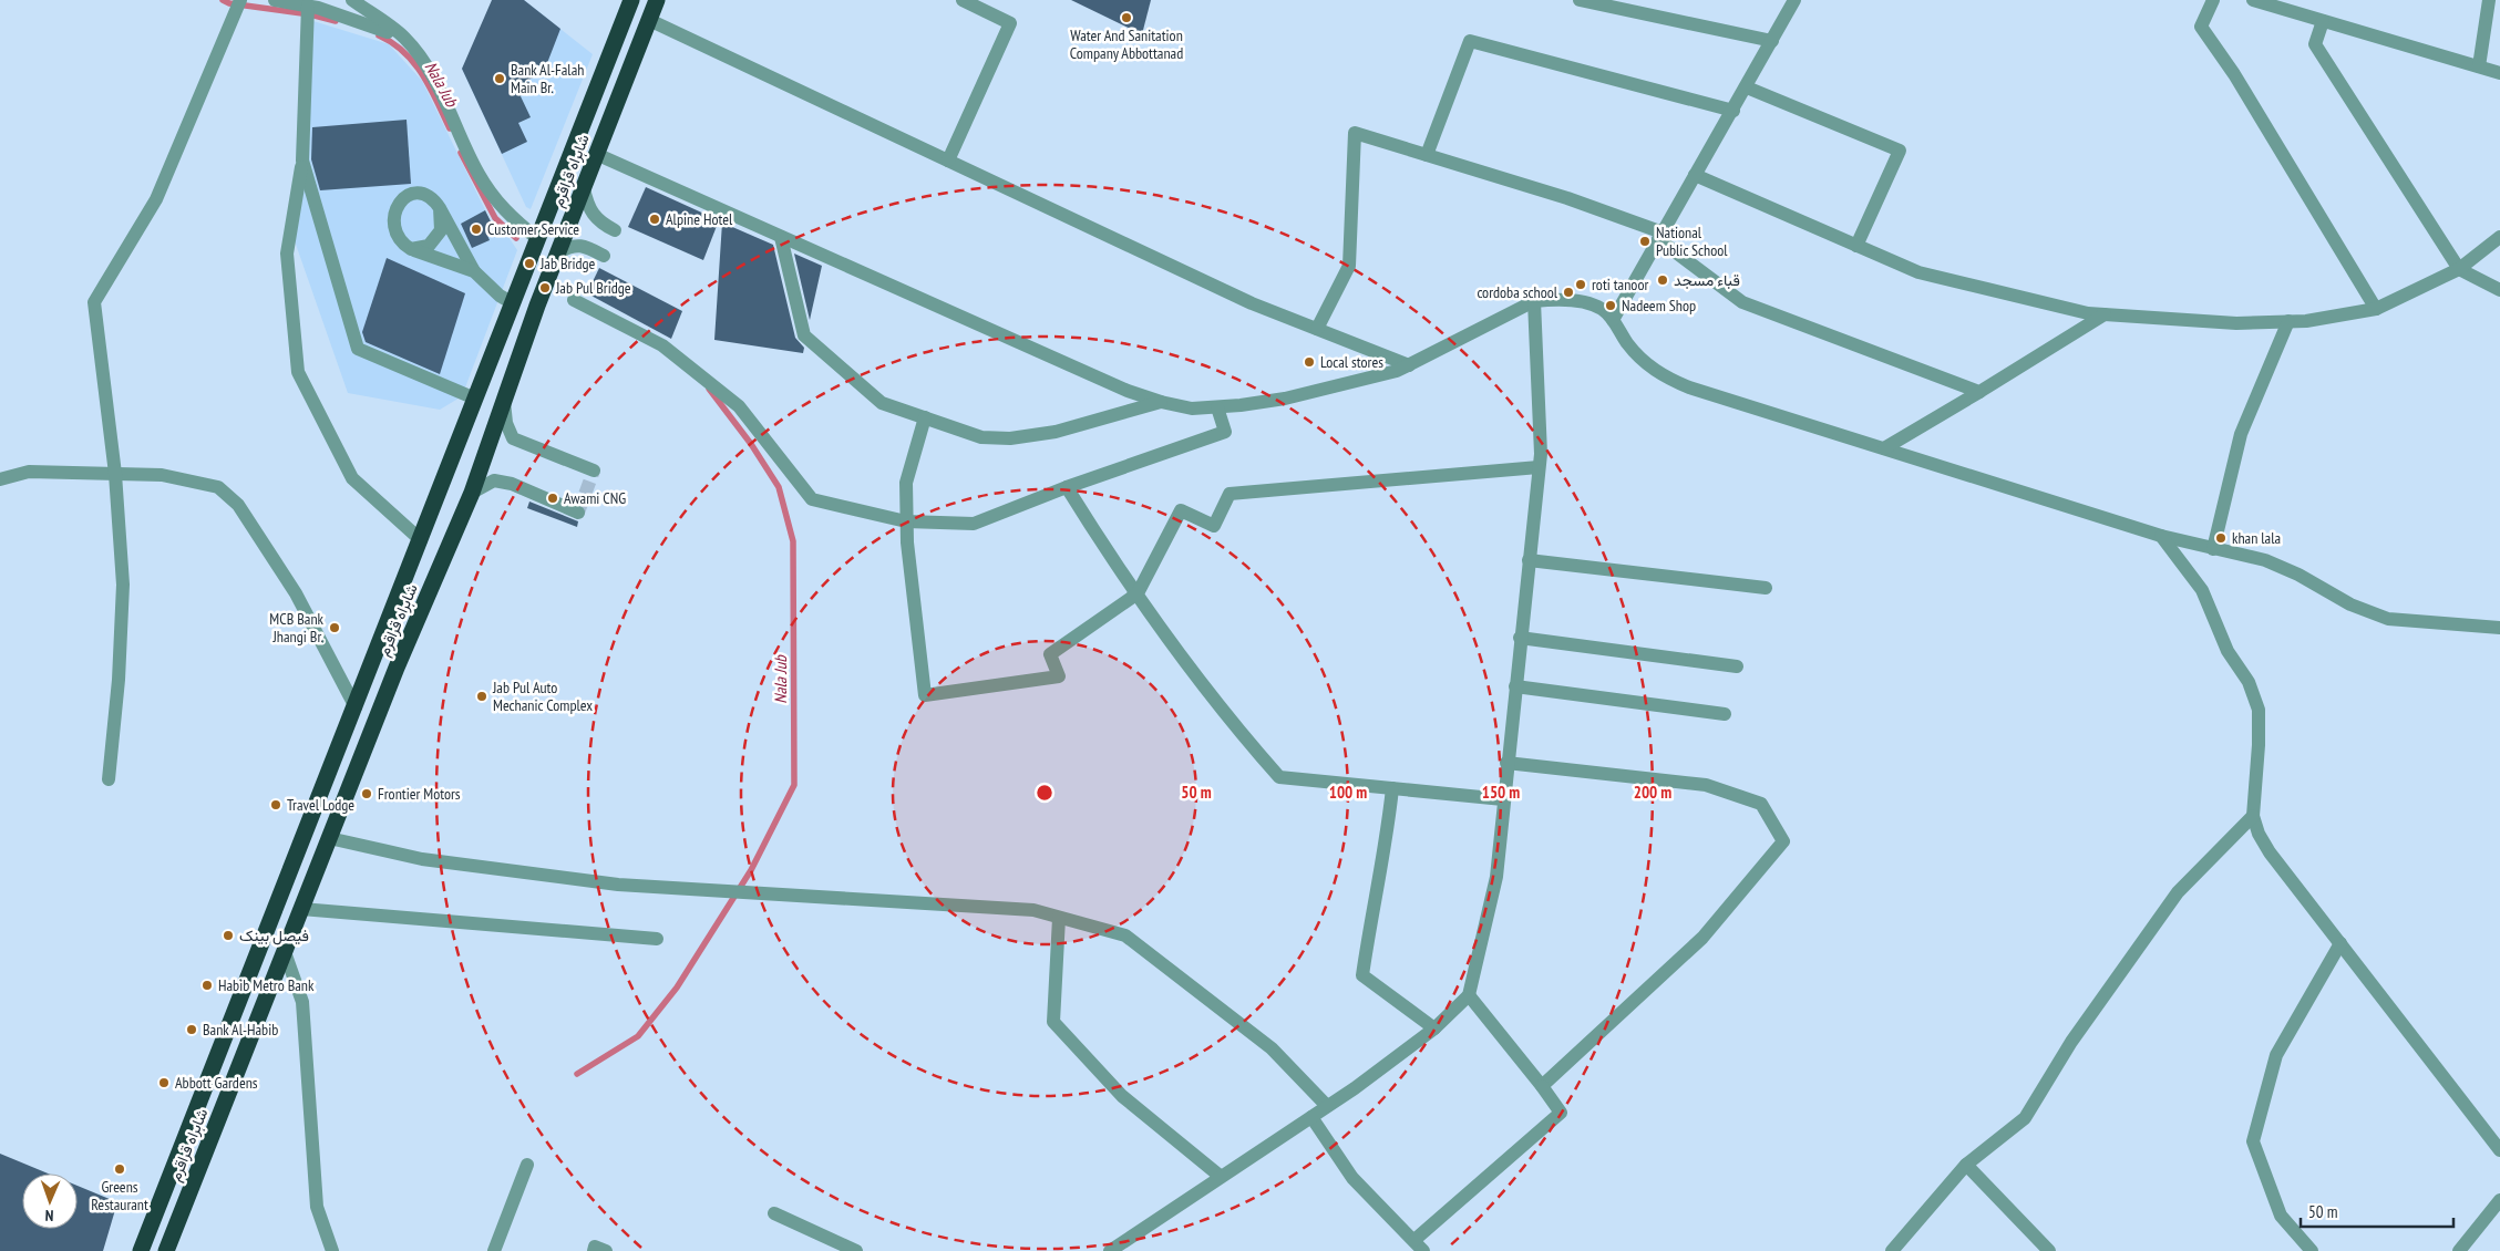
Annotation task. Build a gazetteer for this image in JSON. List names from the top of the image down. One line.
{"streets":{"highway":["شاہراہ قراقرم"]},"water":["Nala Jub"],"places":["Water And Sanitation Company Abbottanad","Bank Al-Falah Main Br.","Alpine Hotel","Customer Service","National Public School","Jab Bridge","قباء مسجد","roti tanoor","Jab Pul Bridge","cordoba school","Nadeem Shop","Local stores","Awami CNG","khan lala","MCB Bank Jhangi Br.","Jab Pul Auto Mechanic Complex","Frontier Motors","Travel Lodge","فیصل بینک","Habib Metro Bank","Bank Al-Habib","Abbott Gardens","Greens Restaurant"],"scale_bar":"50 m","north":"bottom","rings":["50 m","100 m","150 m","200 m"]}
